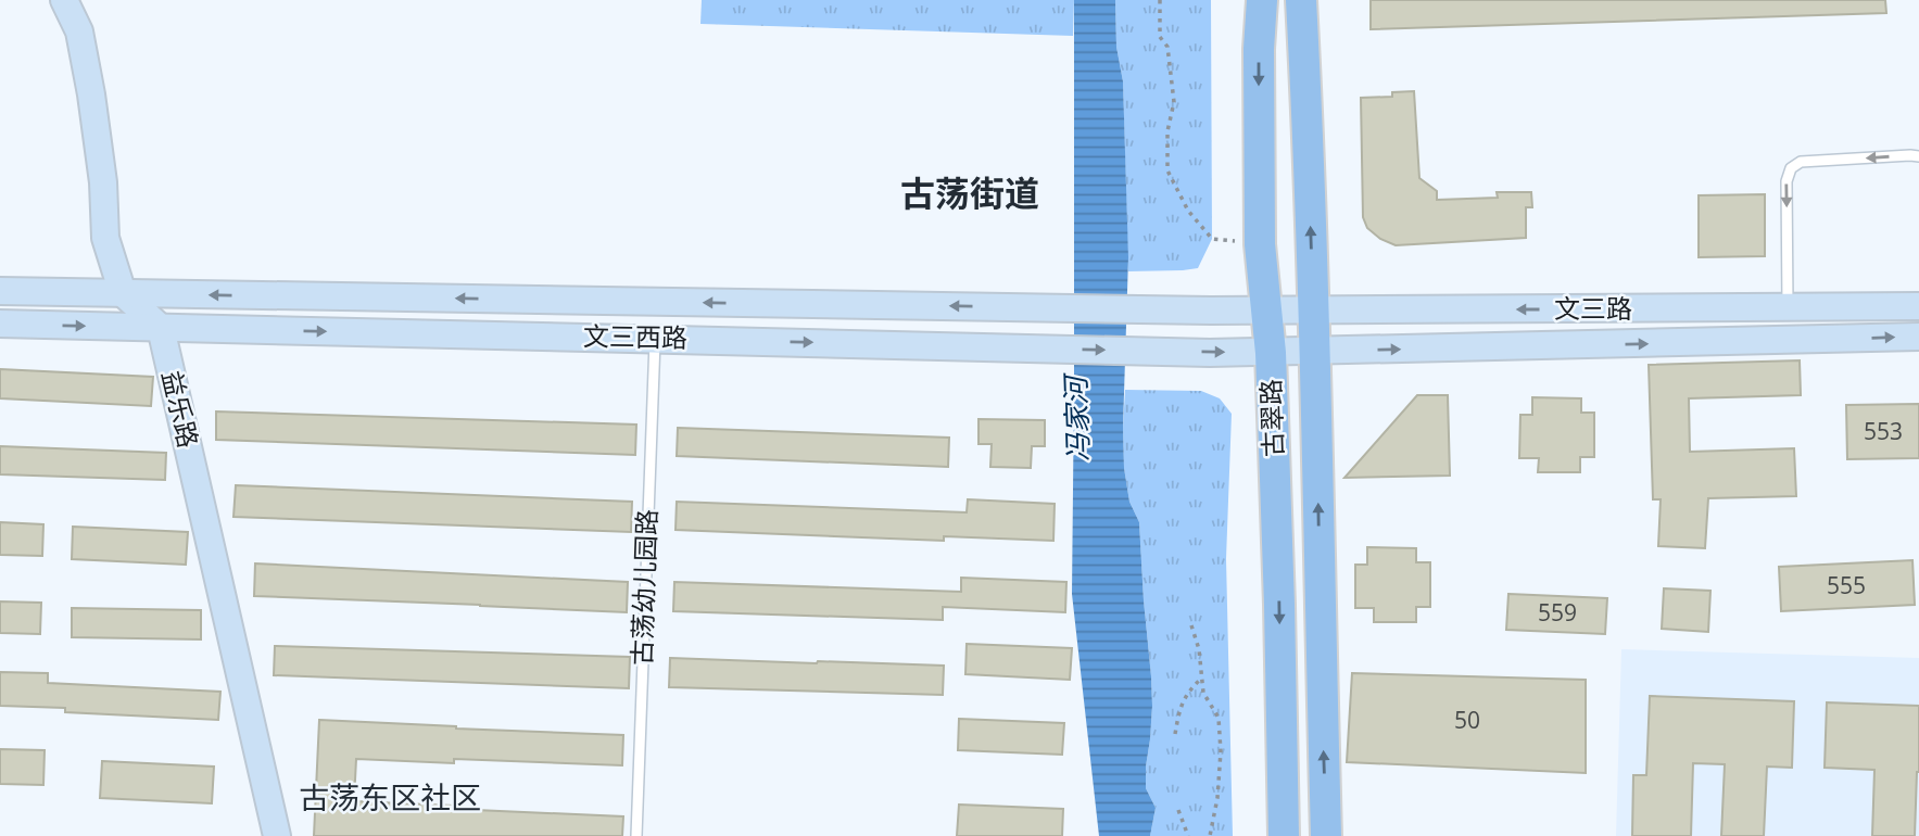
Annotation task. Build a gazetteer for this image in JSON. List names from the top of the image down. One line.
{"streets":{"main road":["文三路","文三西路","益乐路","古翠路"],"lane":["古荡幼儿园路"]},"crossings":[["文三路","文三西路"],["文三路","古翠路"],["文三西路","益乐路"],["文三西路","古翠路"],["文三西路","古荡幼儿园路"]],"districts":["古荡街道","古荡东区社区"],"water":["冯家河"],"house_numbers":["553","555","559","50"]}
